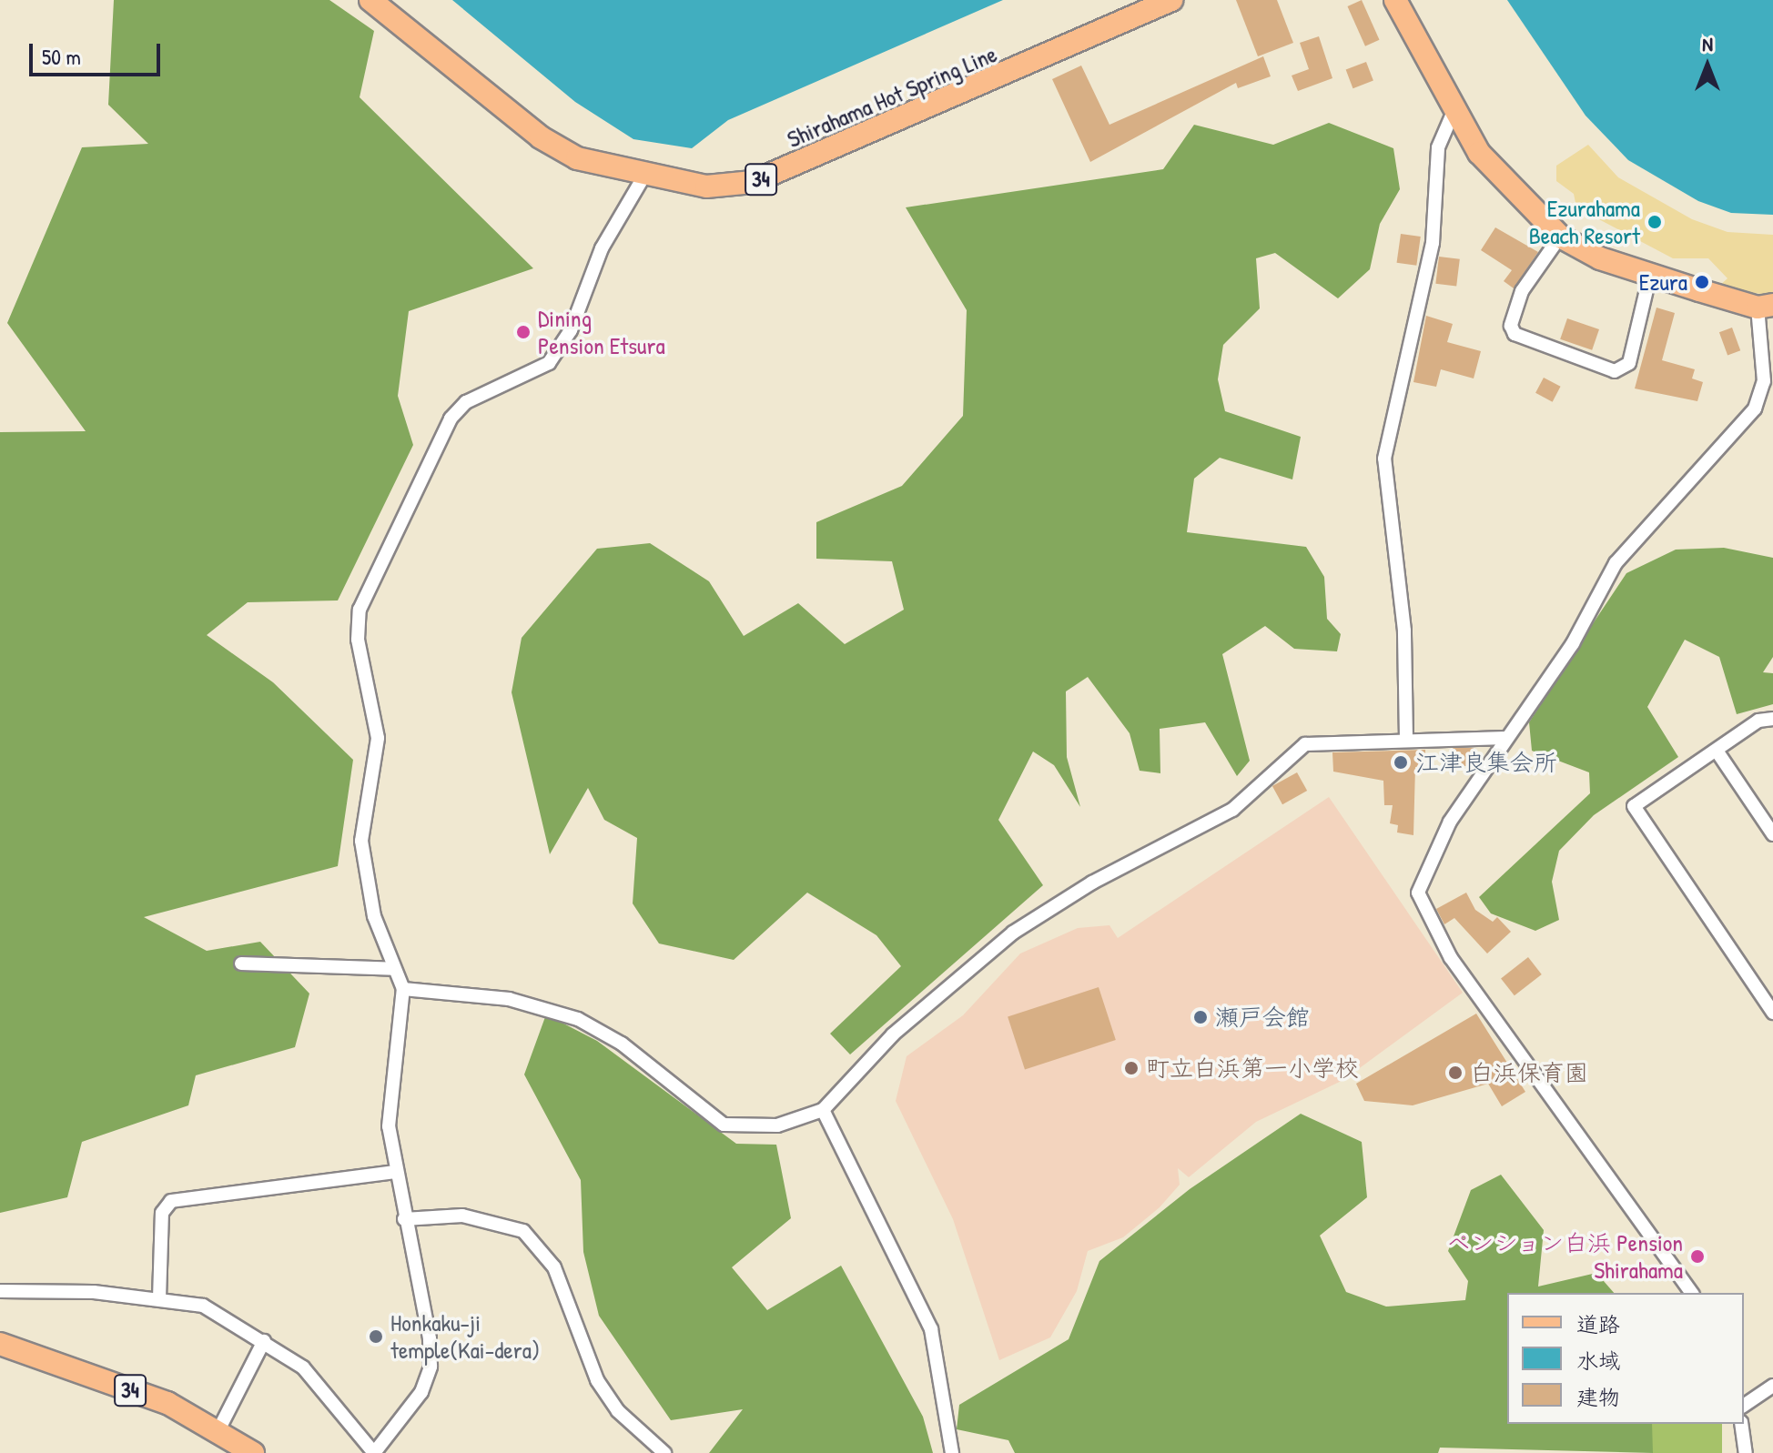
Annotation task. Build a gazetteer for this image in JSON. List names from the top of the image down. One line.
{"streets":{"main road":["Shirahama Hot Spring Line","34"]},"places":["Ezurahama Beach Resort","Ezura","Dining Pension Etsura","江津良集会所","瀬戸会館","町立白浜第一小学校","白浜保育園","ペンション白浜 Pension Shirahama","Honkaku-ji temple(Kai-dera)"],"legend":["道路","水域","建物"],"scale_bar":"50 m","north":"top"}
